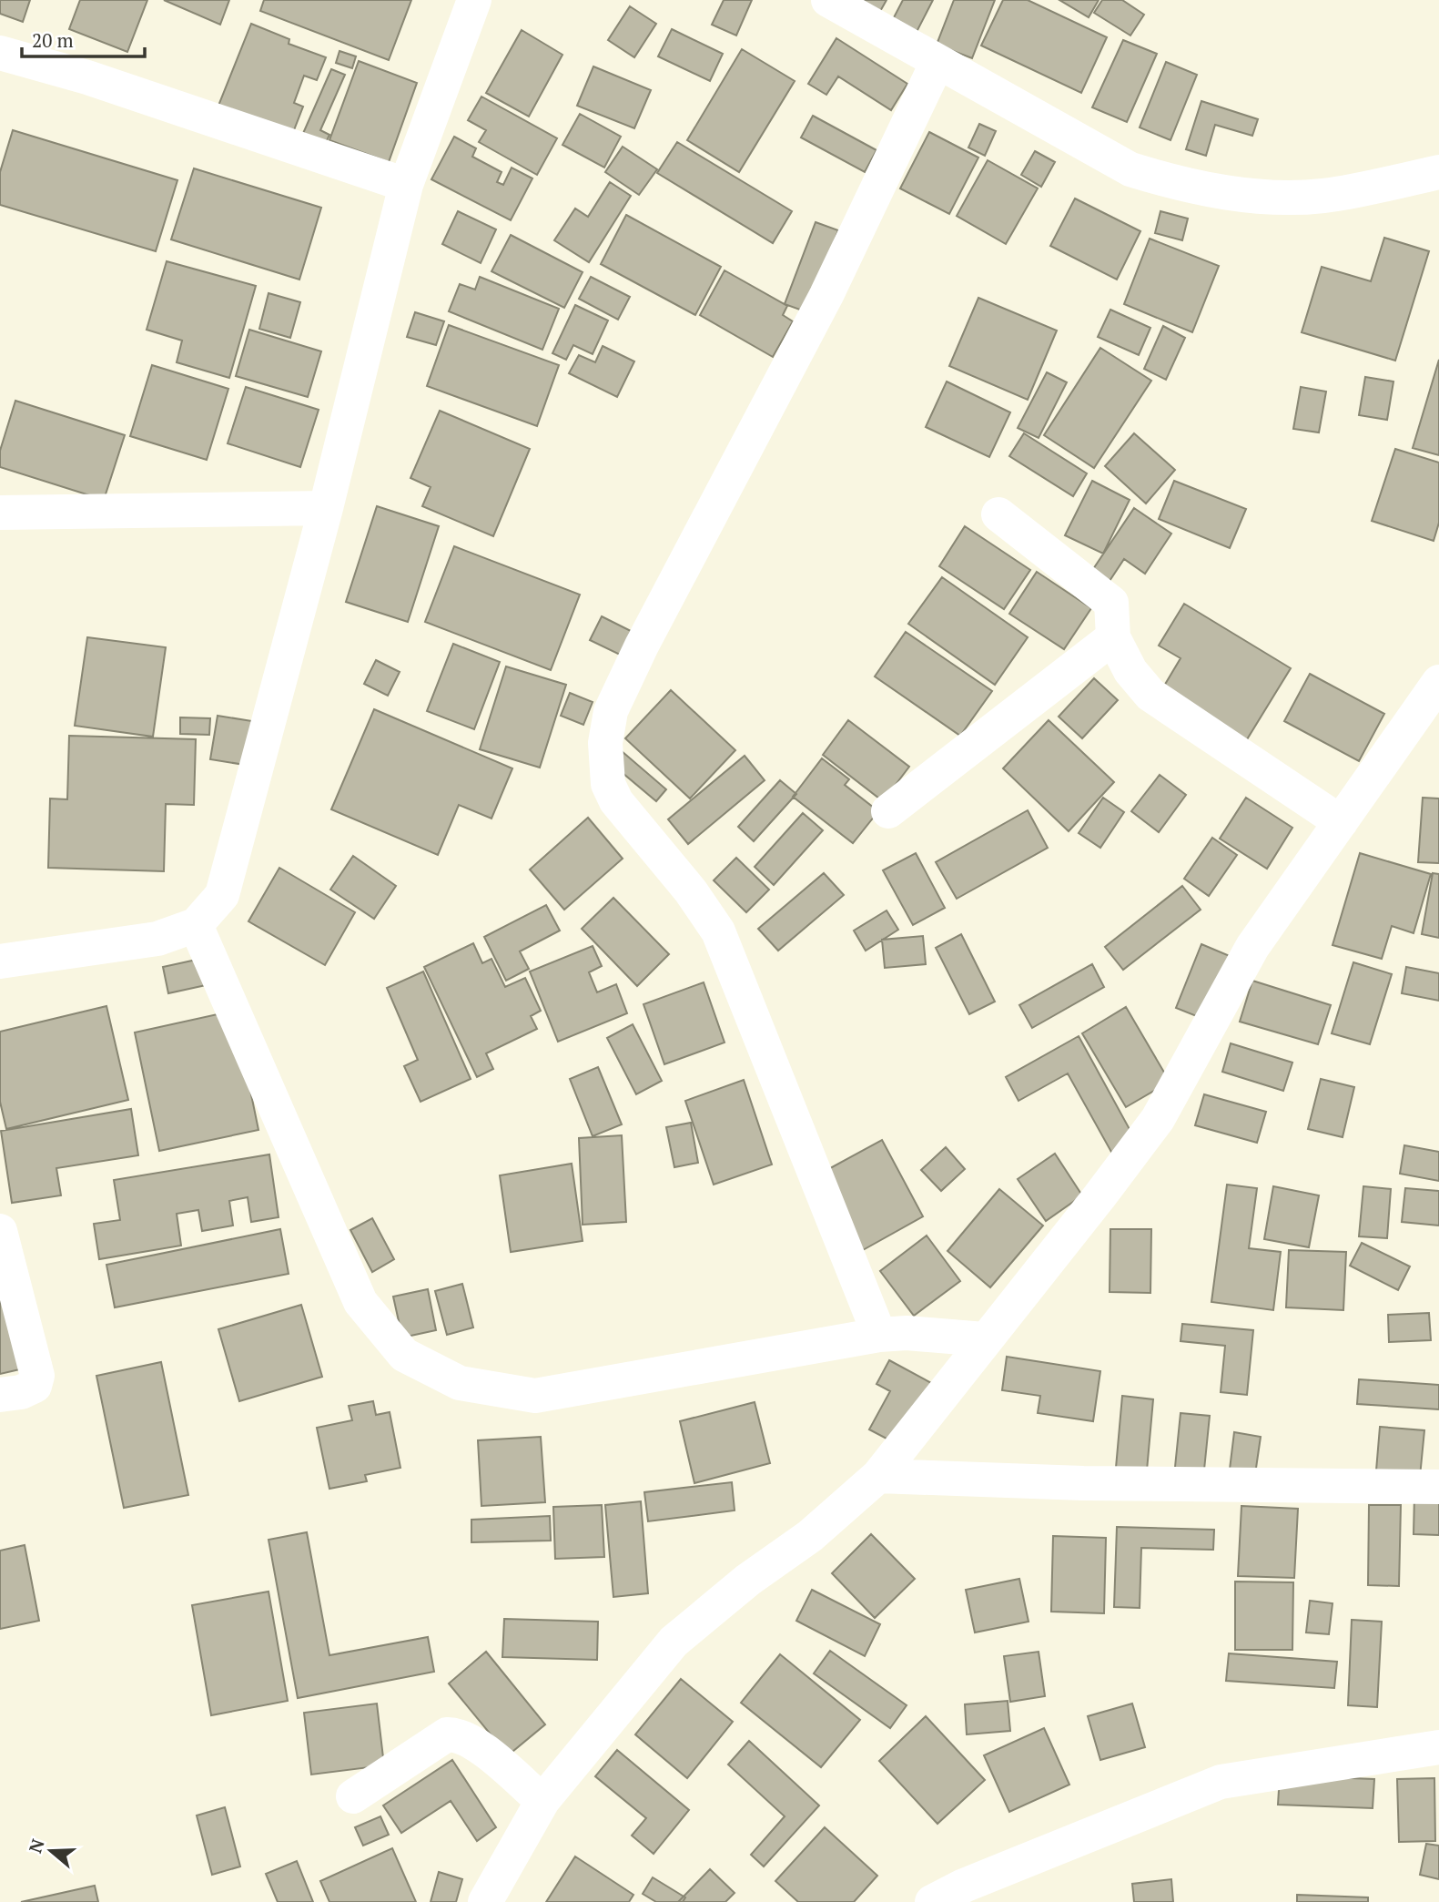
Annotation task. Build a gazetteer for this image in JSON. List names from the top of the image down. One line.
{"scale_bar":"20 m","north":"left"}
